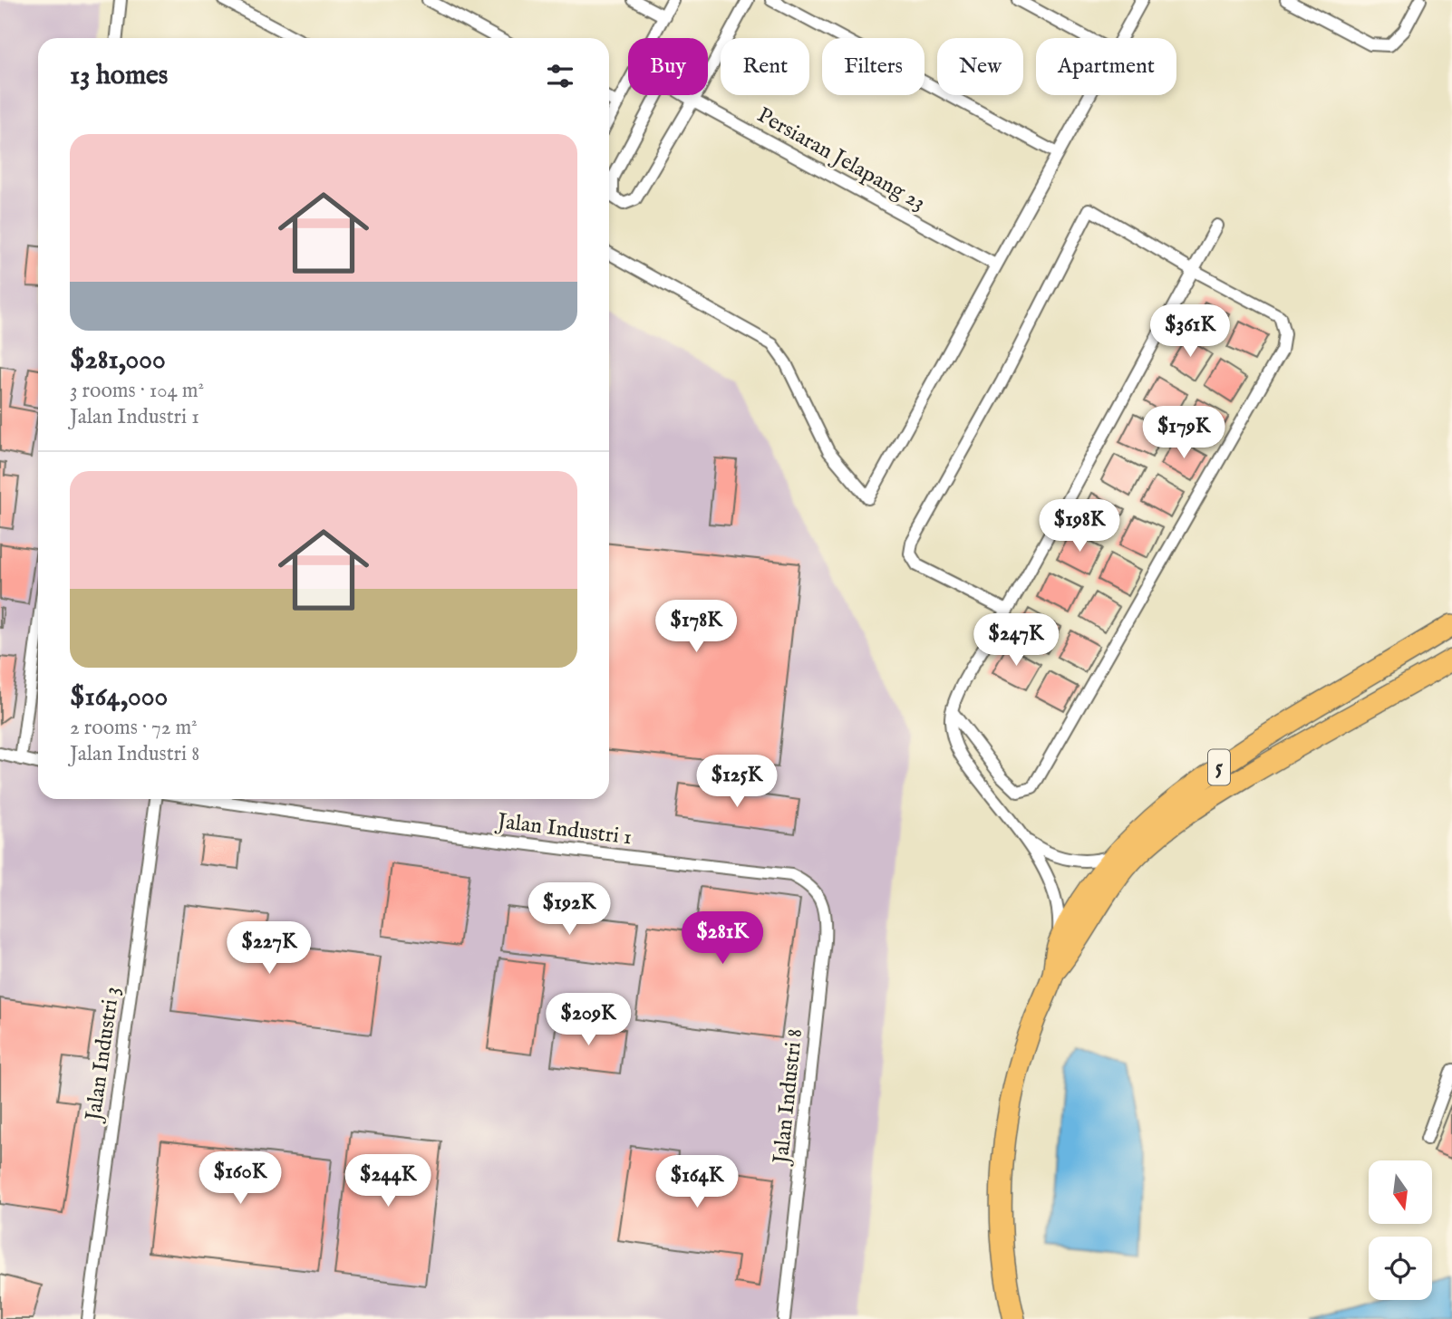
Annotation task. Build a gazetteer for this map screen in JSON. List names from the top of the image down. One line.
{"streets":{"highway":["5"],"street":["Persiaran Jelapang 23","Jalan Industri 1","Jalan Industri 3","Jalan Industri 8"]},"crossings":[["Jalan Industri 1","Jalan Industri 8"]],"north":"bottom","page":{"chip":["Buy","Rent","Filters","New","Apartment"],"heading":"13 homes","list":[{"name":"$281,000","note":"3 rooms · 104 m² · Jalan Industri 1"},{"name":"$164,000","note":"2 rooms · 72 m² · Jalan Industri 8"}],"price":["$361K","$179K","$198K","$178K","$247K","$125K","$192K","$281K","$227K","$209K","$160K","$244K","$164K"]}}
